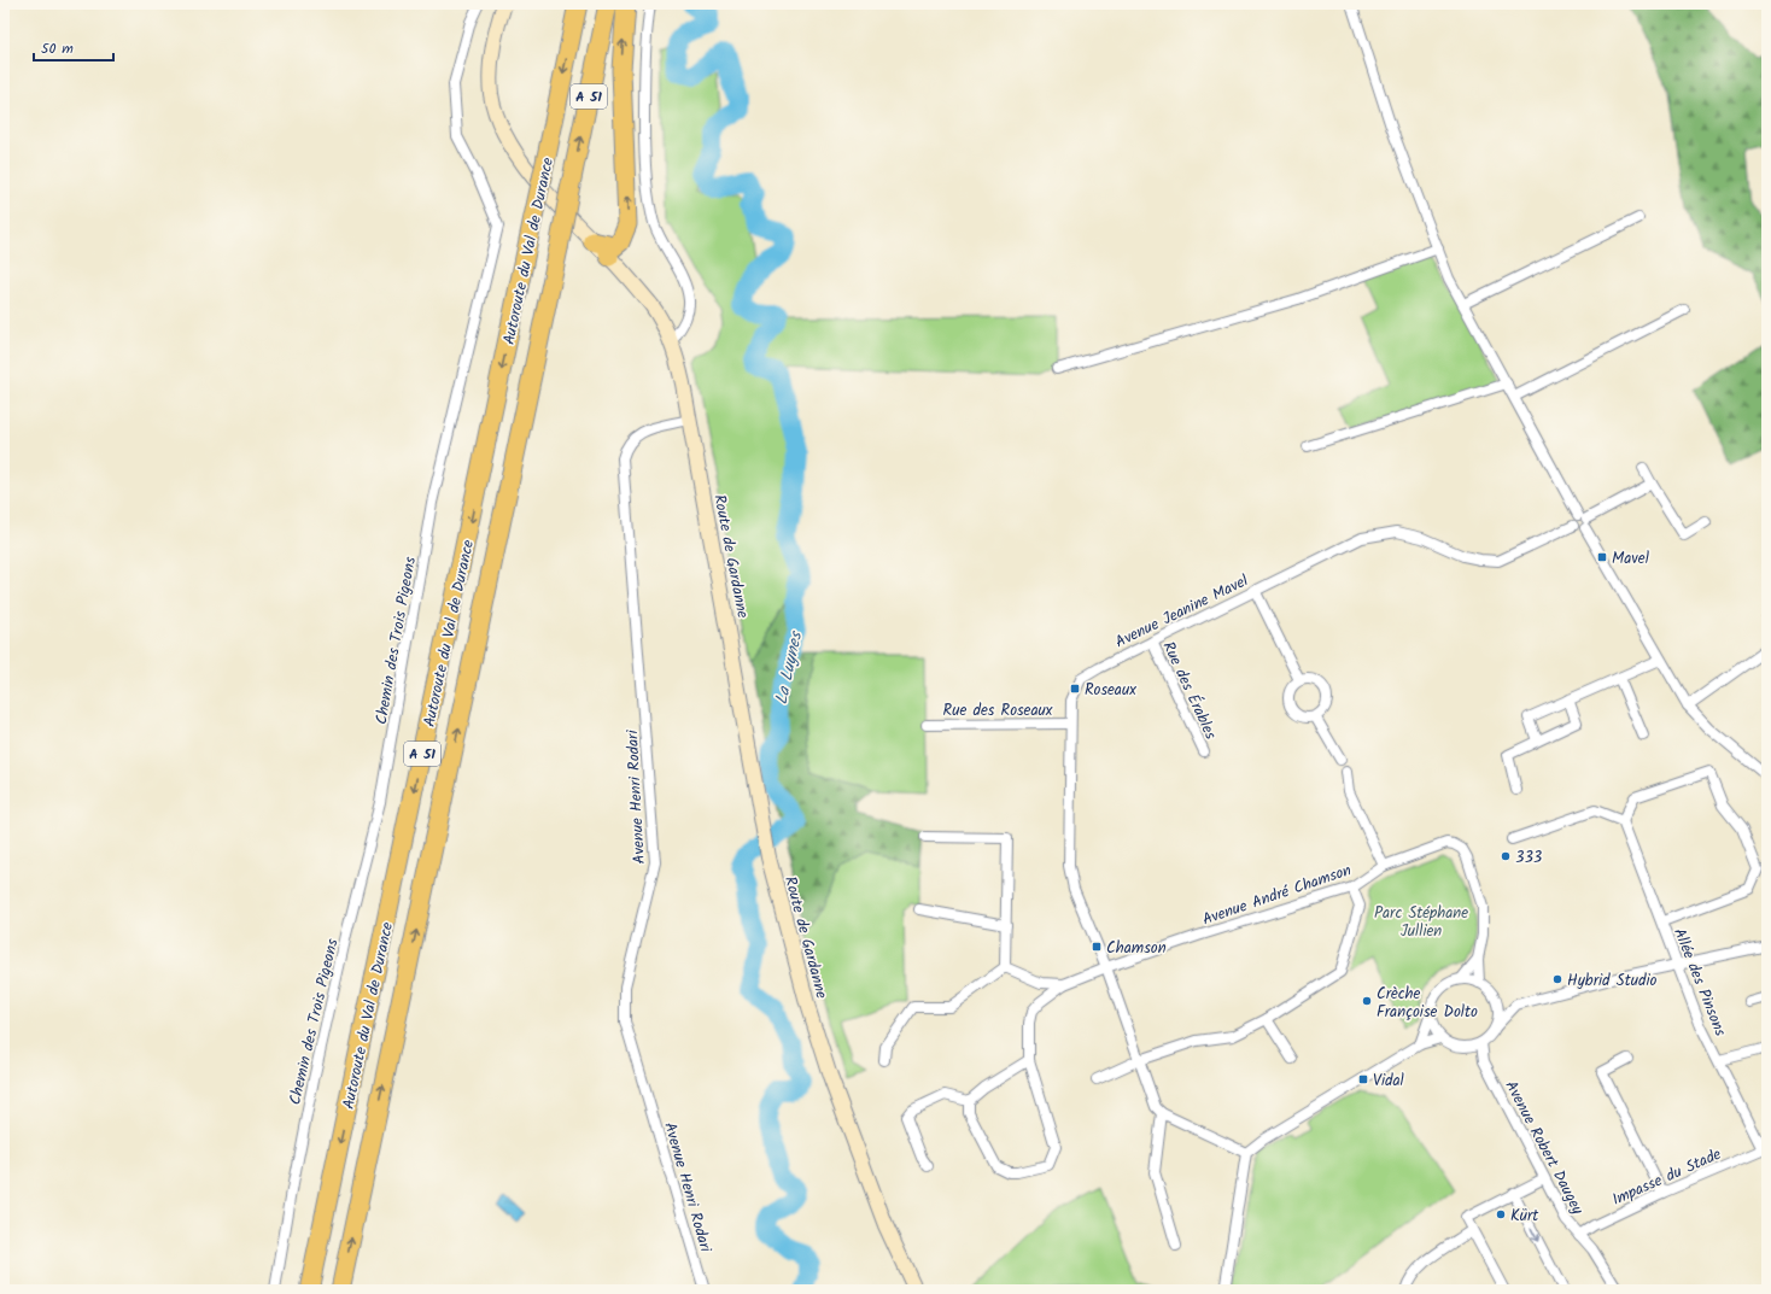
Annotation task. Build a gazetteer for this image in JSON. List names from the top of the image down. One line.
{"streets":{"highway":["A 51","Autoroute du Val de Durance"],"main road":["Route de Gardanne"],"street":["Avenue Jeanine Mavel","Chemin des Trois Pigeons","Rue des Érables","Rue des Roseaux","Avenue Henri Rodari","Avenue André Chamson","Allée des Pinsons","Avenue Robert Daugey","Impasse du Stade"]},"crossings":[["Route de Gardanne","Avenue Henri Rodari"],["Avenue Jeanine Mavel","Rue des Érables"],["Avenue Jeanine Mavel","Rue des Roseaux"],["Avenue Jeanine Mavel","Avenue André Chamson"],["Allée des Pinsons","Impasse du Stade"],["Avenue Robert Daugey","Impasse du Stade"]],"water":["La Luynes"],"parks":["Parc Stéphane Jullien"],"places":{"transit":["Mavel","Roseaux","Chamson","Vidal"],"other":["333","Hybrid Studio","Crèche Françoise Dolto","Kürt"]},"scale_bar":"50 m"}
